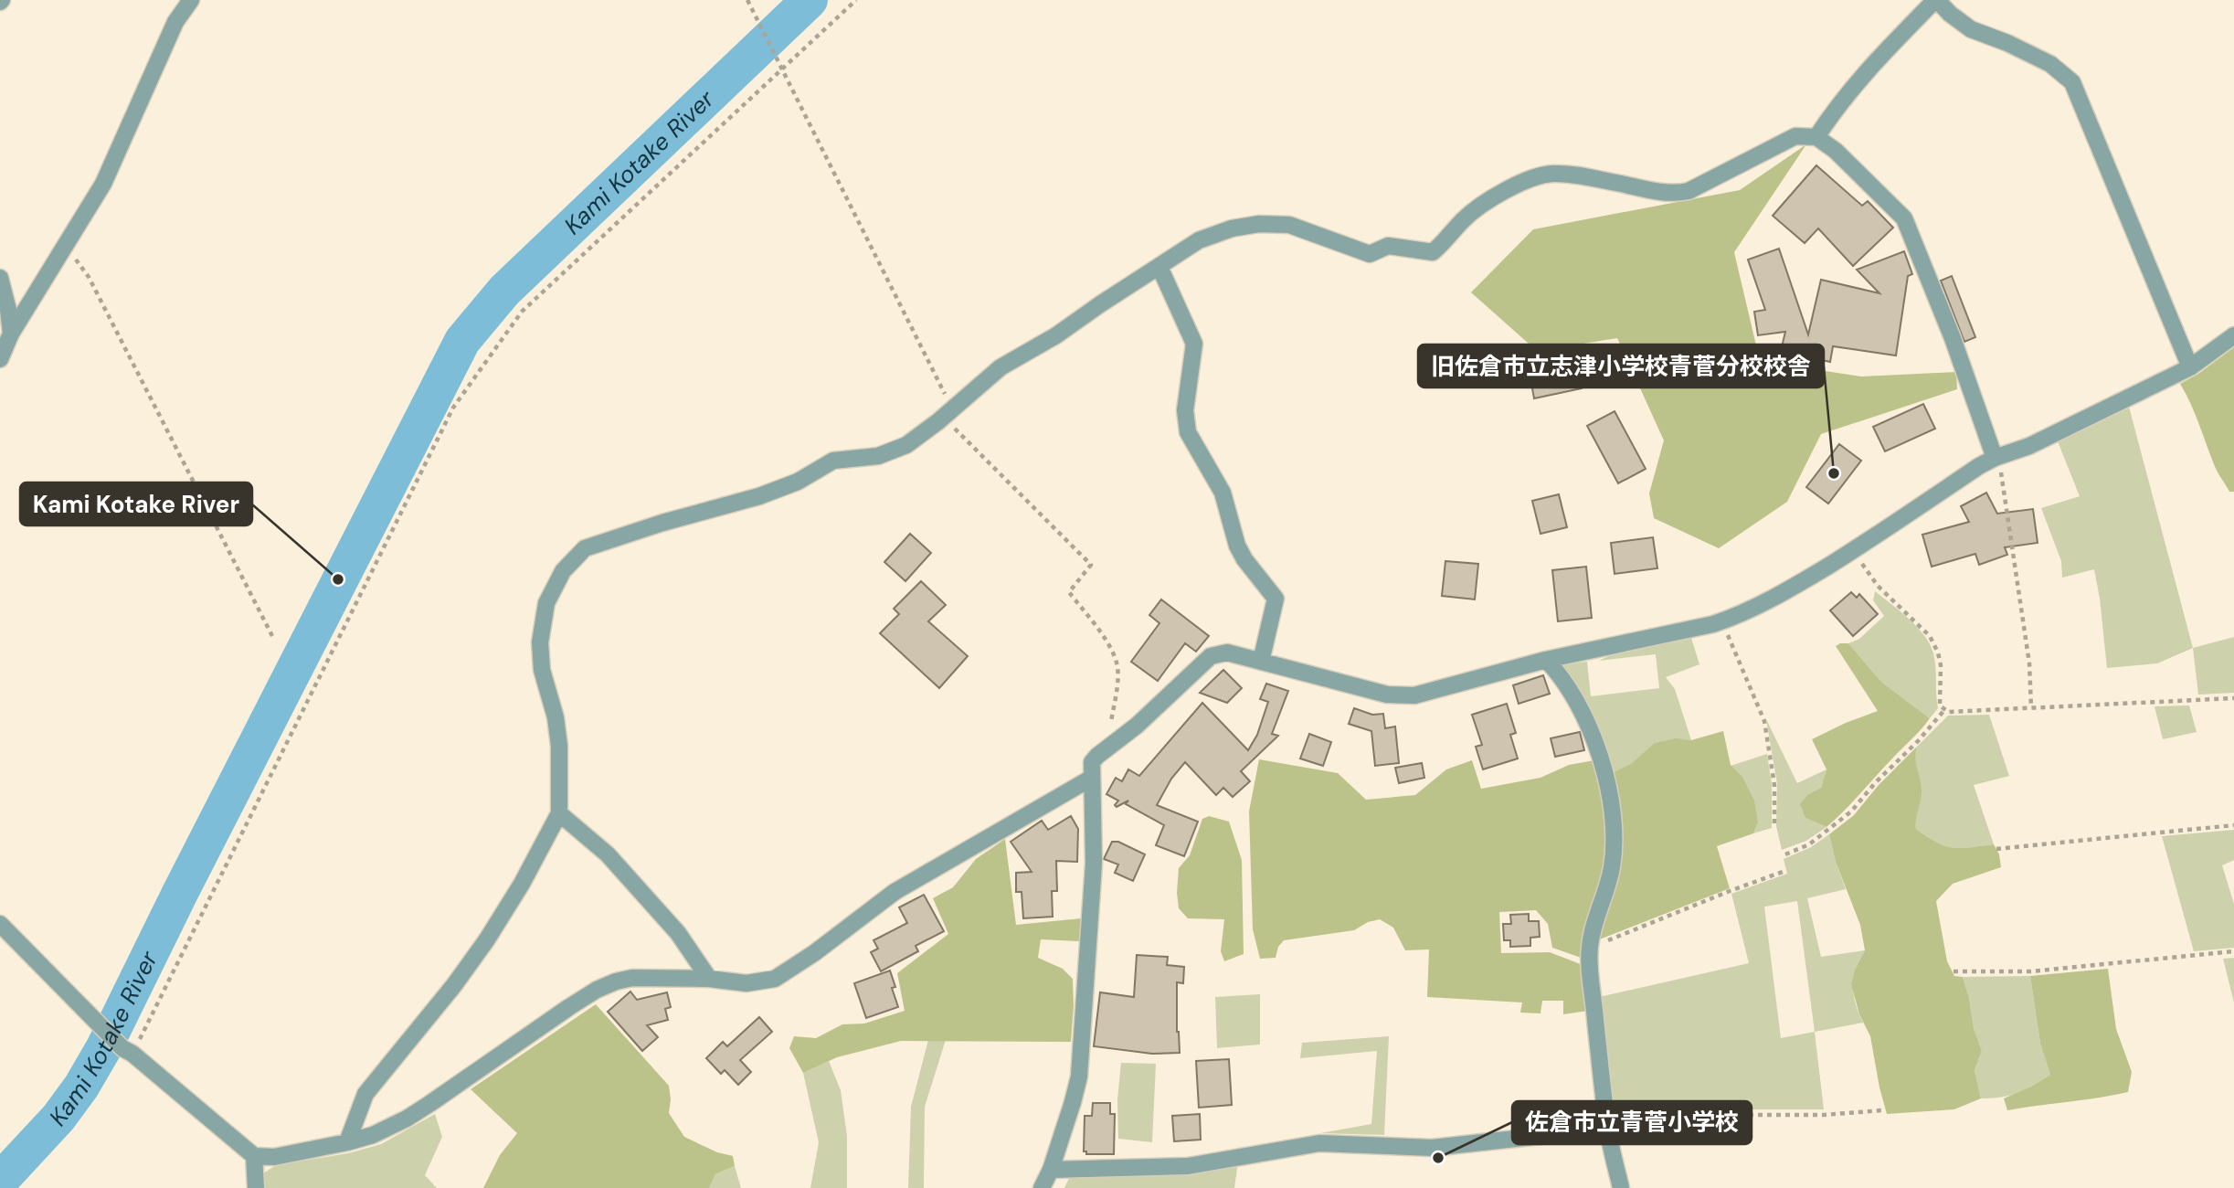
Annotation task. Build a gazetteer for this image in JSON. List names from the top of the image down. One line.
{"water":["Kami Kotake River"],"places":["旧佐倉市立志津小学校青菅分校校舎","Kami Kotake River","佐倉市立青菅小学校"]}
